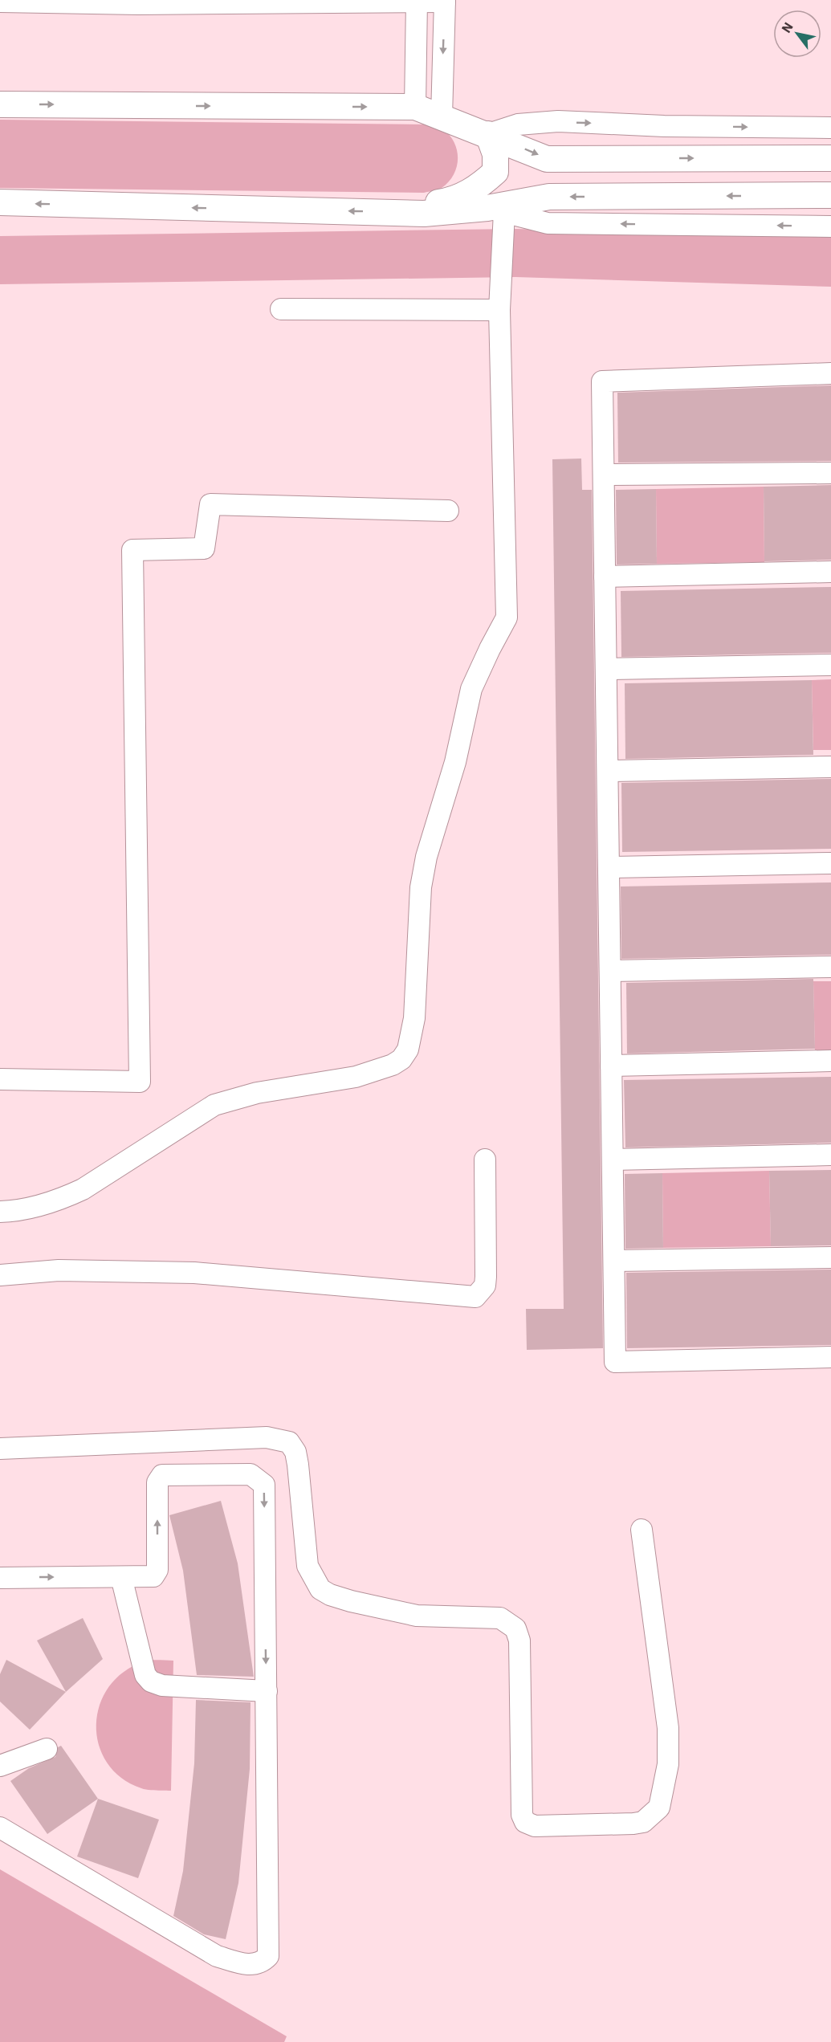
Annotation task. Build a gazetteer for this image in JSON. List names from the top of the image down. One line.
{"north":"top left"}
